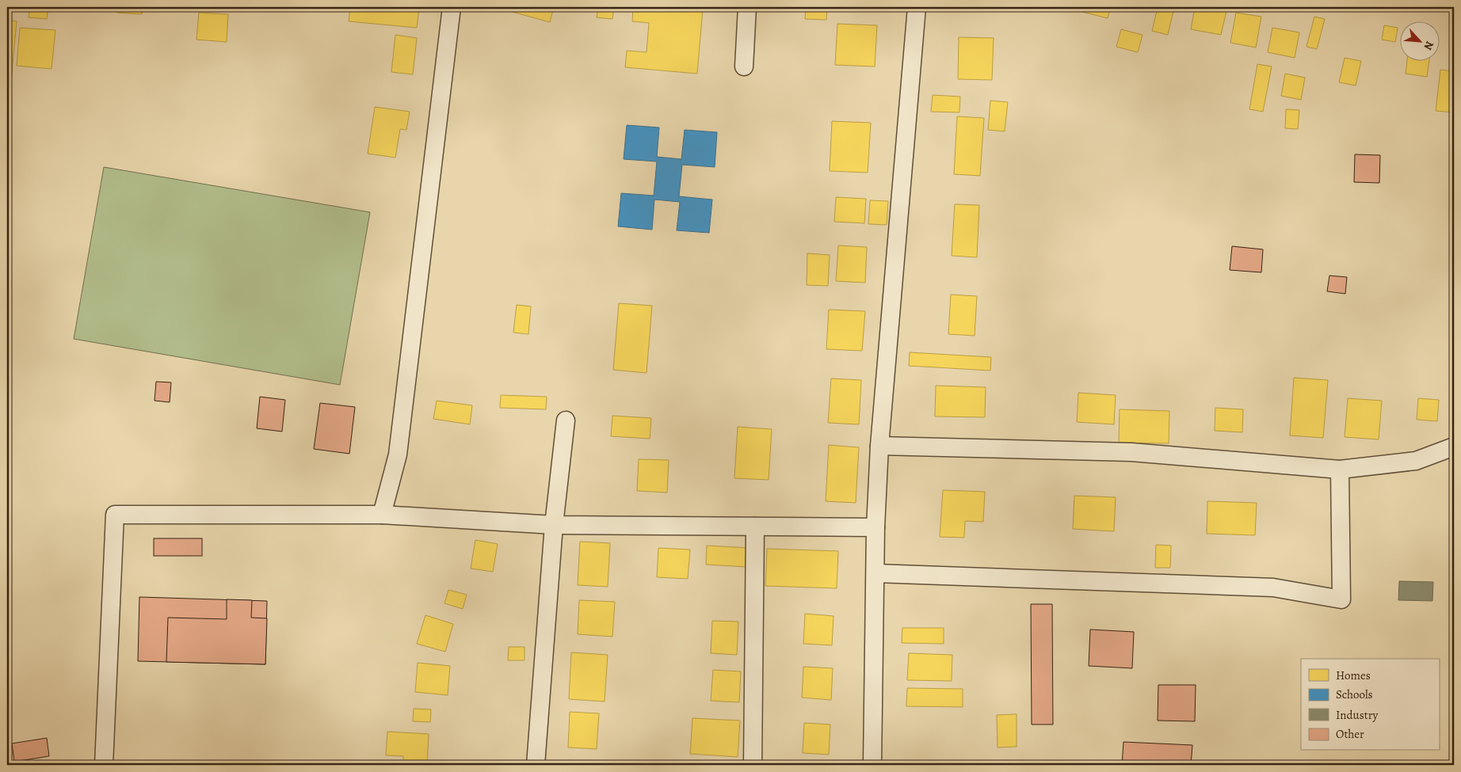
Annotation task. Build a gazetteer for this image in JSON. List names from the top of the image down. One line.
{"legend":["Homes","Schools","Industry","Other"],"north":"bottom right"}
